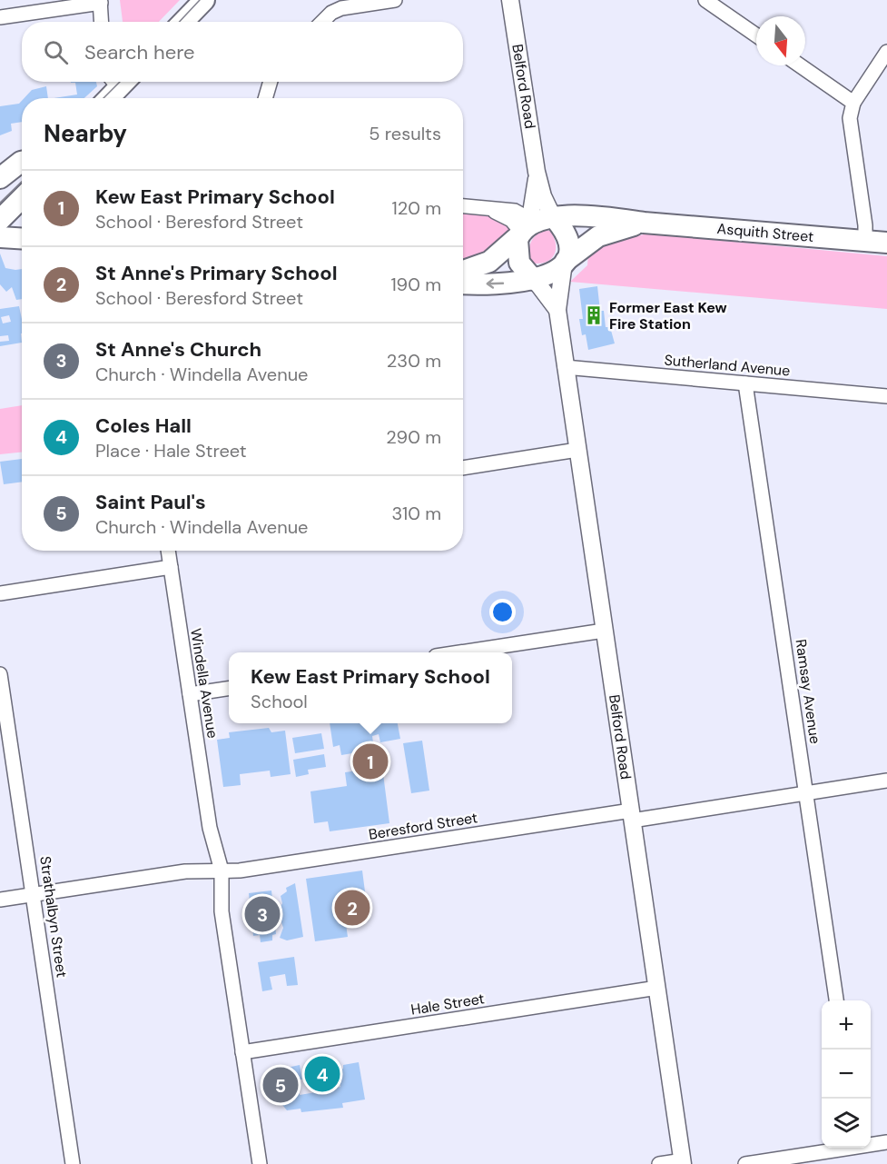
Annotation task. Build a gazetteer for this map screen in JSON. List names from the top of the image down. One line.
{"streets":{"main road":["Asquith Street"],"street":["Belford Road","Sutherland Avenue","Windella Avenue","Ramsay Avenue","Beresford Street","Strathalbyn Street","Hale Street"]},"crossings":[["Belford Road","Asquith Street"],["Belford Road","Sutherland Avenue"],["Belford Road","Beresford Street"],["Belford Road","Hale Street"],["Sutherland Avenue","Ramsay Avenue"],["Windella Avenue","Beresford Street"],["Windella Avenue","Hale Street"],["Ramsay Avenue","Beresford Street"],["Beresford Street","Strathalbyn Street"]],"places":{"building":["Former East Kew Fire Station"]},"north":"bottom","page":{"search":"Search here","heading":["Nearby","5 results"],"list":[{"mark":"1","name":"Kew East Primary School","note":"School · Beresford Street","value":"120 m"},{"mark":"2","name":"St Anne's Primary School","note":"School · Beresford Street","value":"190 m"},{"mark":"3","name":"St Anne's Church","note":"Church · Windella Avenue","value":"230 m"},{"mark":"4","name":"Coles Hall","note":"Place · Hale Street","value":"290 m"},{"mark":"5","name":"Saint Paul's","note":"Church · Windella Avenue","value":"310 m"}],"popup":["Kew East Primary School","School"],"pins":["1","2","3","4","5"],"map_buttons":["+","−"]}}
